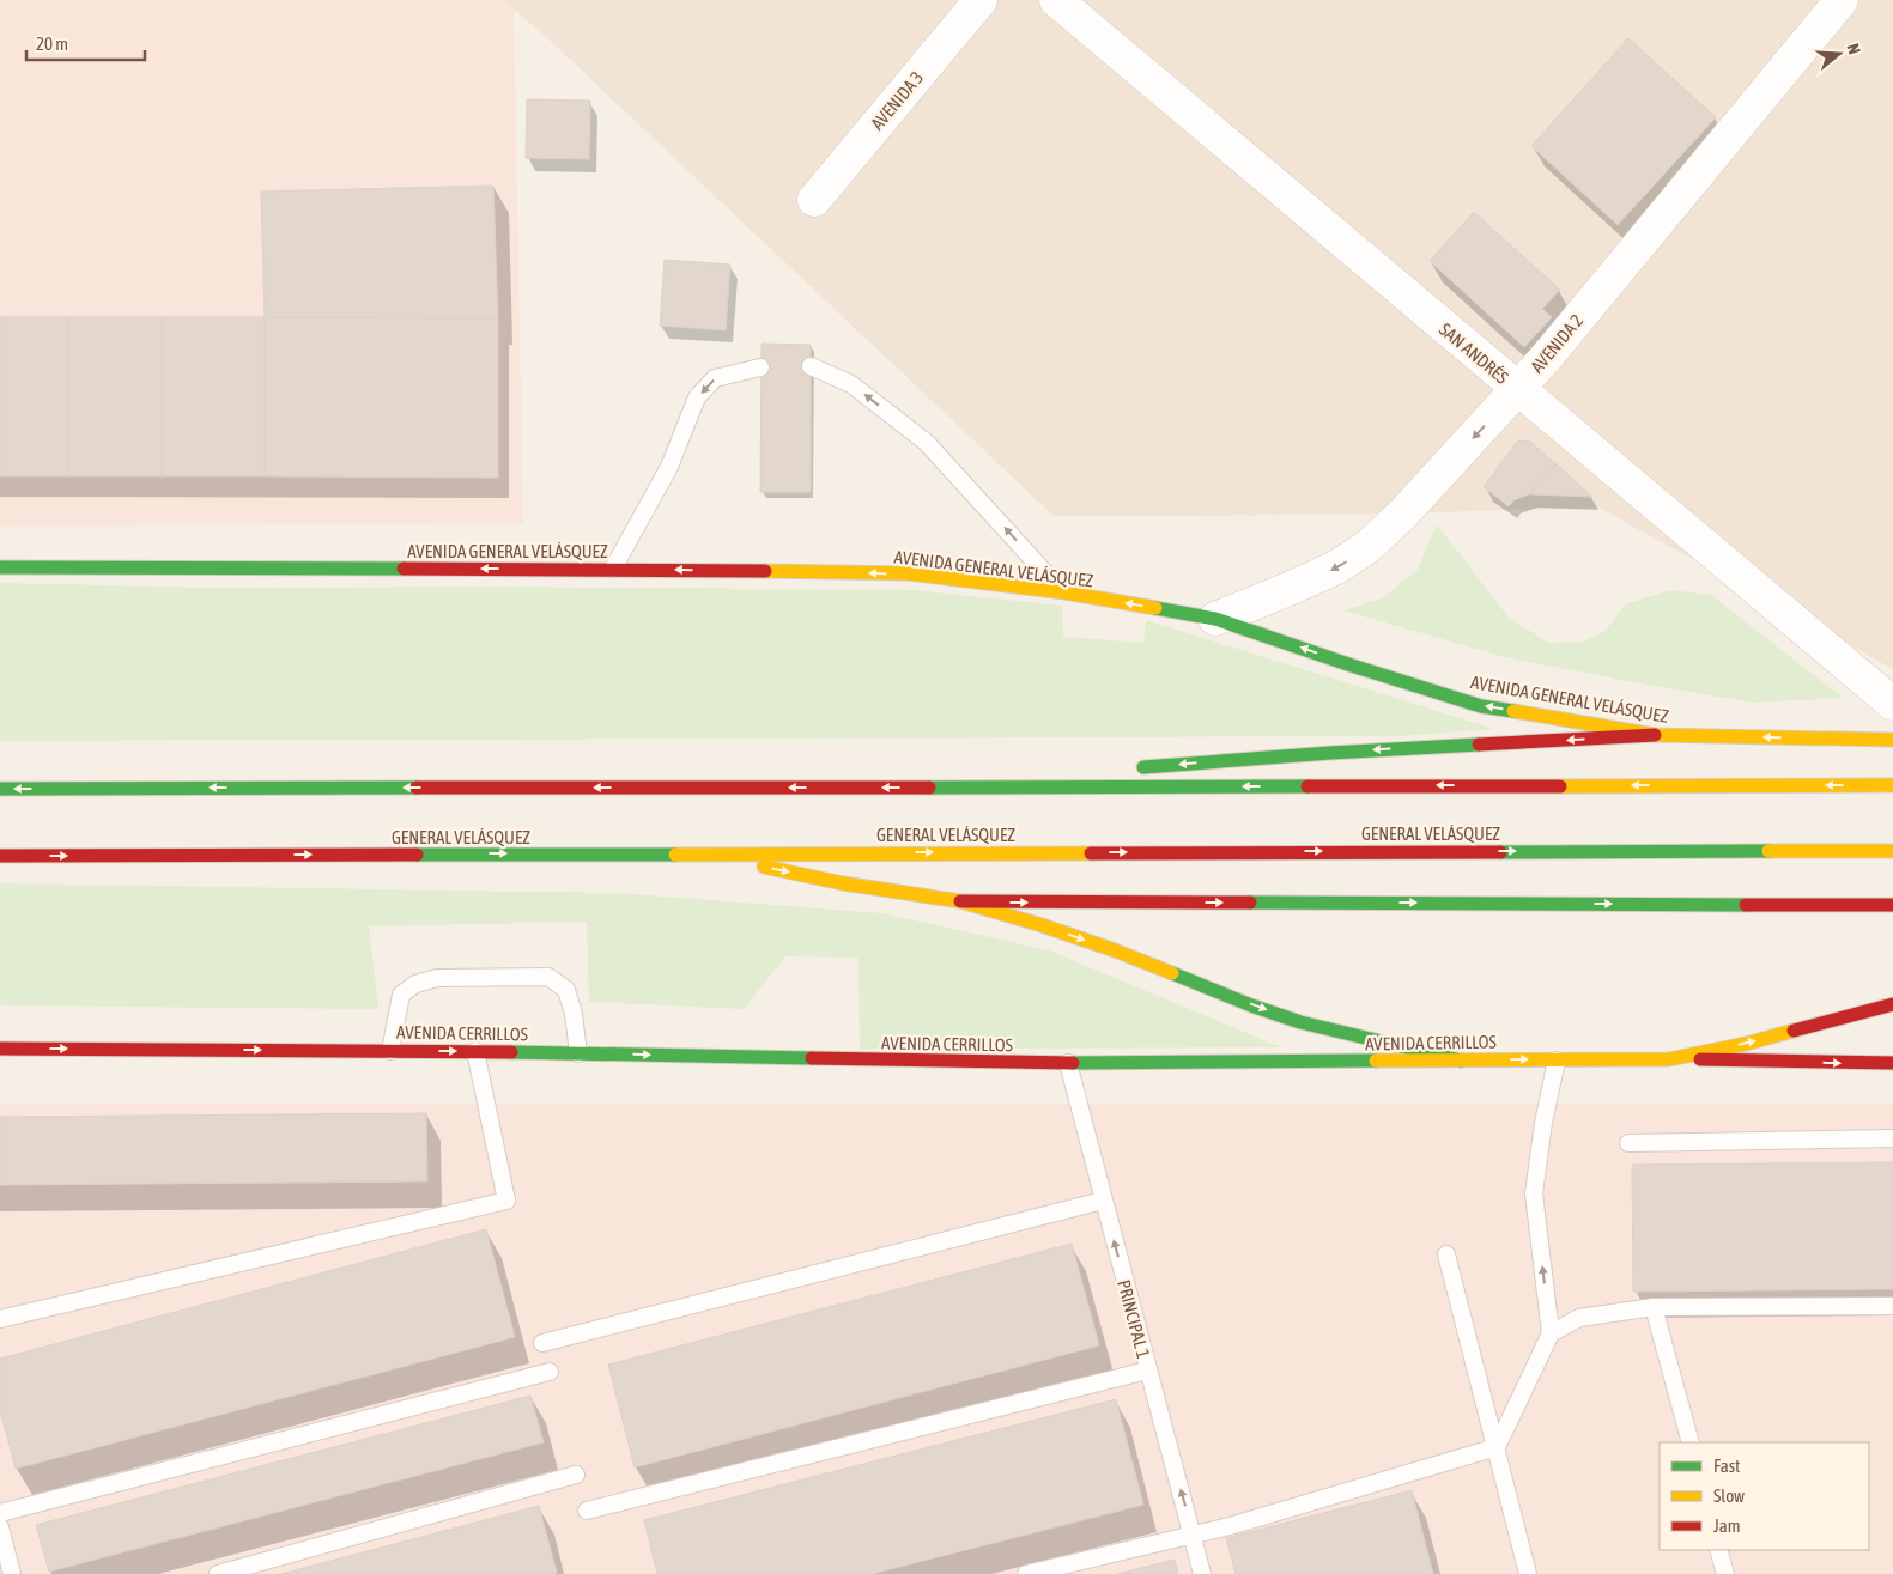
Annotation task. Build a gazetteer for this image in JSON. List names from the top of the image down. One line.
{"streets":{"main road":["AVENIDA GENERAL VELÁSQUEZ","GENERAL VELÁSQUEZ","AVENIDA CERRILLOS"],"street":["AVENIDA 3","AVENIDA 2","SAN ANDRÉS"],"lane":["PRINCIPAL 1"]},"crossings":[["AVENIDA 2","SAN ANDRÉS"],["AVENIDA 2","AVENIDA GENERAL VELÁSQUEZ"],["AVENIDA CERRILLOS","PRINCIPAL 1"]],"one_way":["AVENIDA 2","AVENIDA CERRILLOS","PRINCIPAL 1"],"legend":["Fast","Slow","Jam"],"scale_bar":"20 m","north":"right"}
